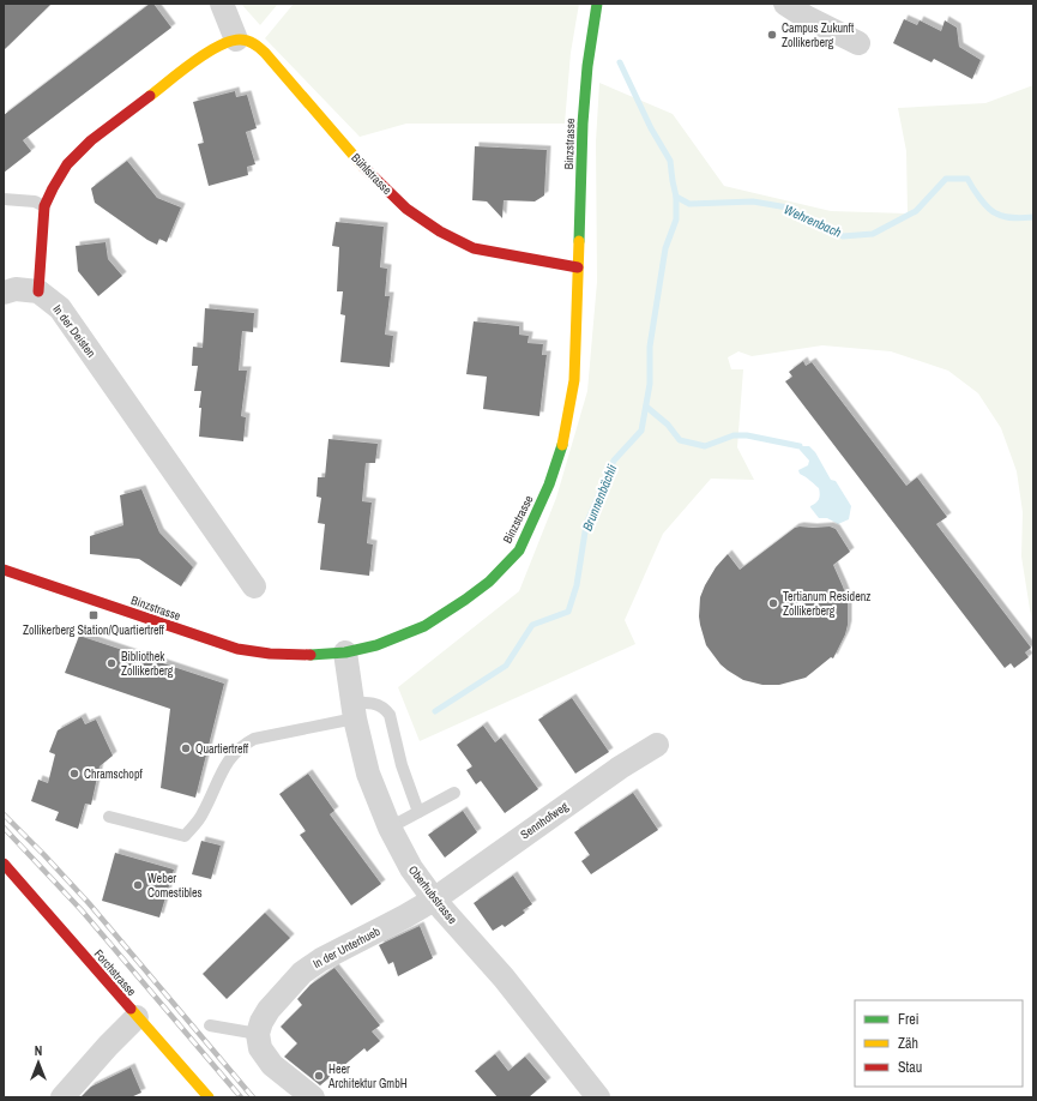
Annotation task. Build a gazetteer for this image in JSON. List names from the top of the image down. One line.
{"streets":{"main road":["Binzstrasse","Bühlstrasse","Forchstrasse"],"street":["In der Deisten","Sennhofweg","Oberhubstrasse","In der Unterhueb"]},"crossings":[["Binzstrasse","Bühlstrasse"],["Binzstrasse","Oberhubstrasse"],["Sennhofweg","Oberhubstrasse"],["Sennhofweg","In der Unterhueb"],["Oberhubstrasse","In der Unterhueb"]],"water":["Wehrenbach","Brunnenbächli"],"places":{"other":["Campus Zukunft Zollikerberg","Tertianum Residenz Zollikerberg","Bibliothek Zollikerberg","Quartiertreff","Chramschopf","Weber Comestibles","Heer Architektur GmbH"],"transit":["Zollikerberg Station/Quartiertreff"]},"legend":["Frei","Zäh","Stau"],"north":"top"}
